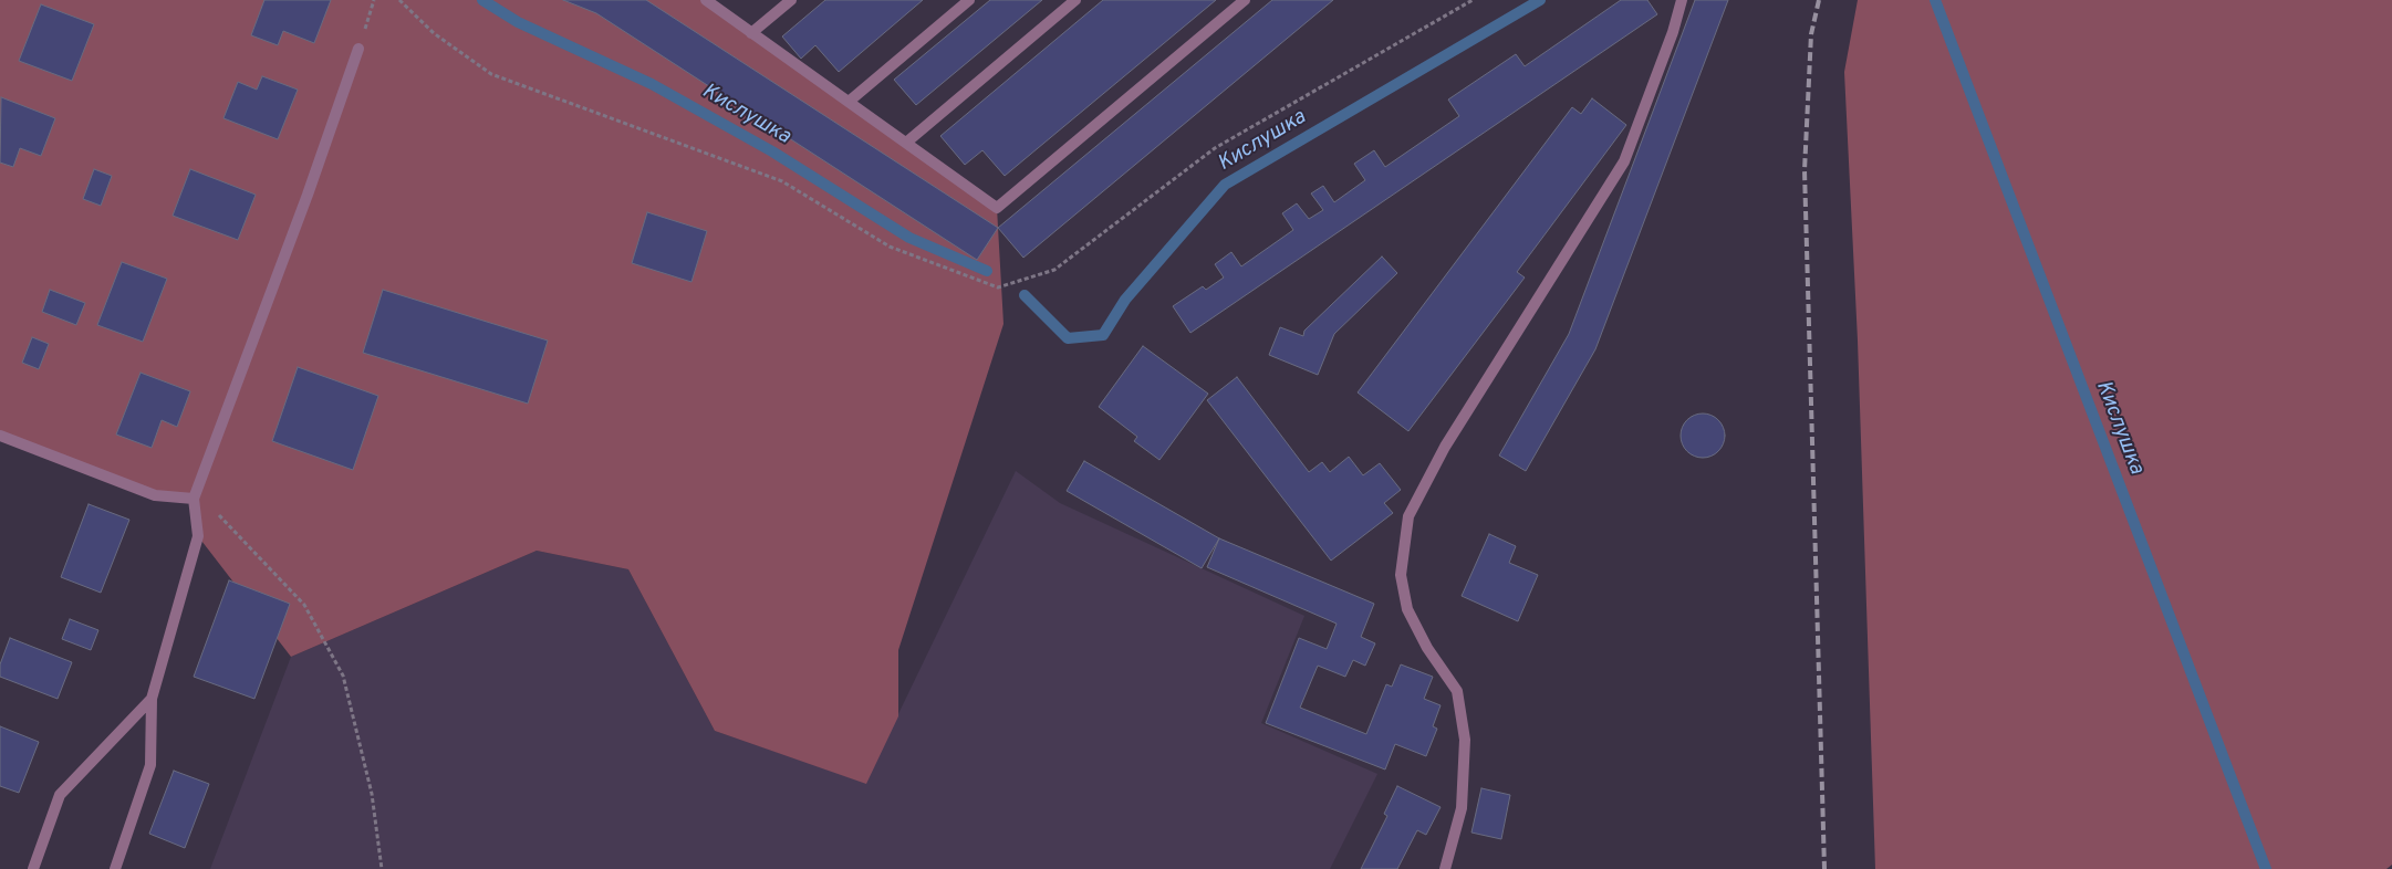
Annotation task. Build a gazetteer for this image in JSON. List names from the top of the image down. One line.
{"water":["Кислушка"]}
